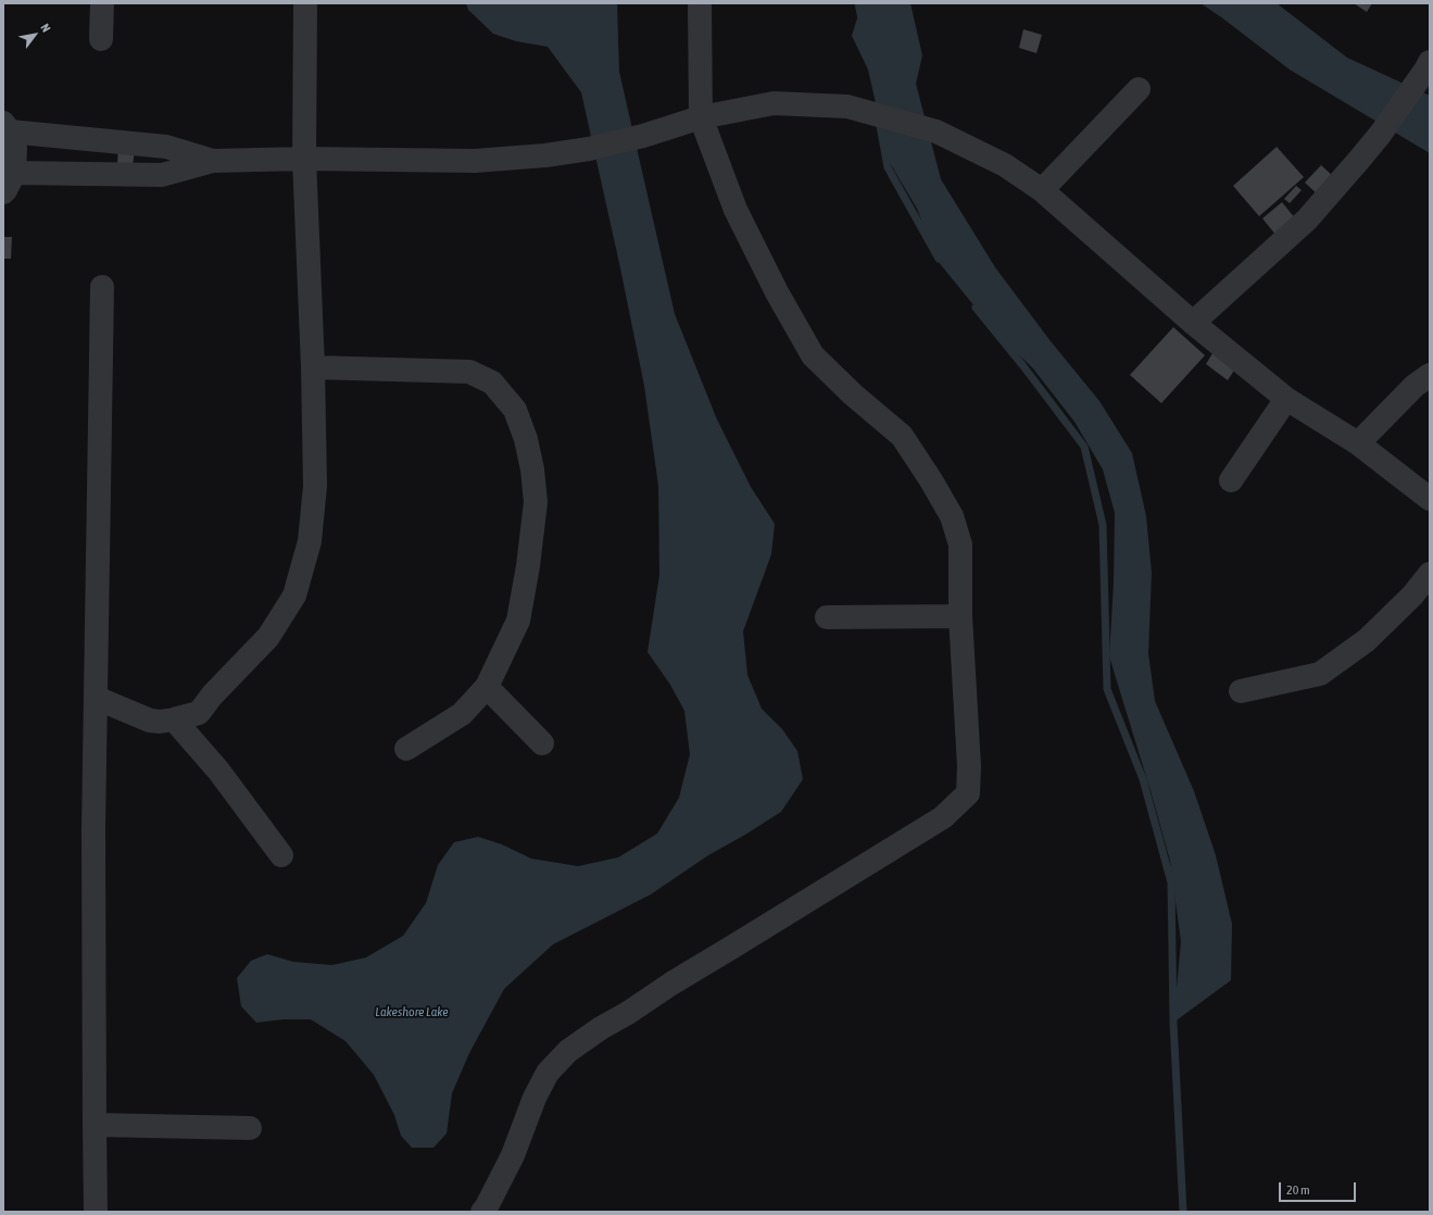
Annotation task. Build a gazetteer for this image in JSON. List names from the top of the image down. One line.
{"water":["Lakeshore Lake"],"scale_bar":"20 m","north":"top right"}
